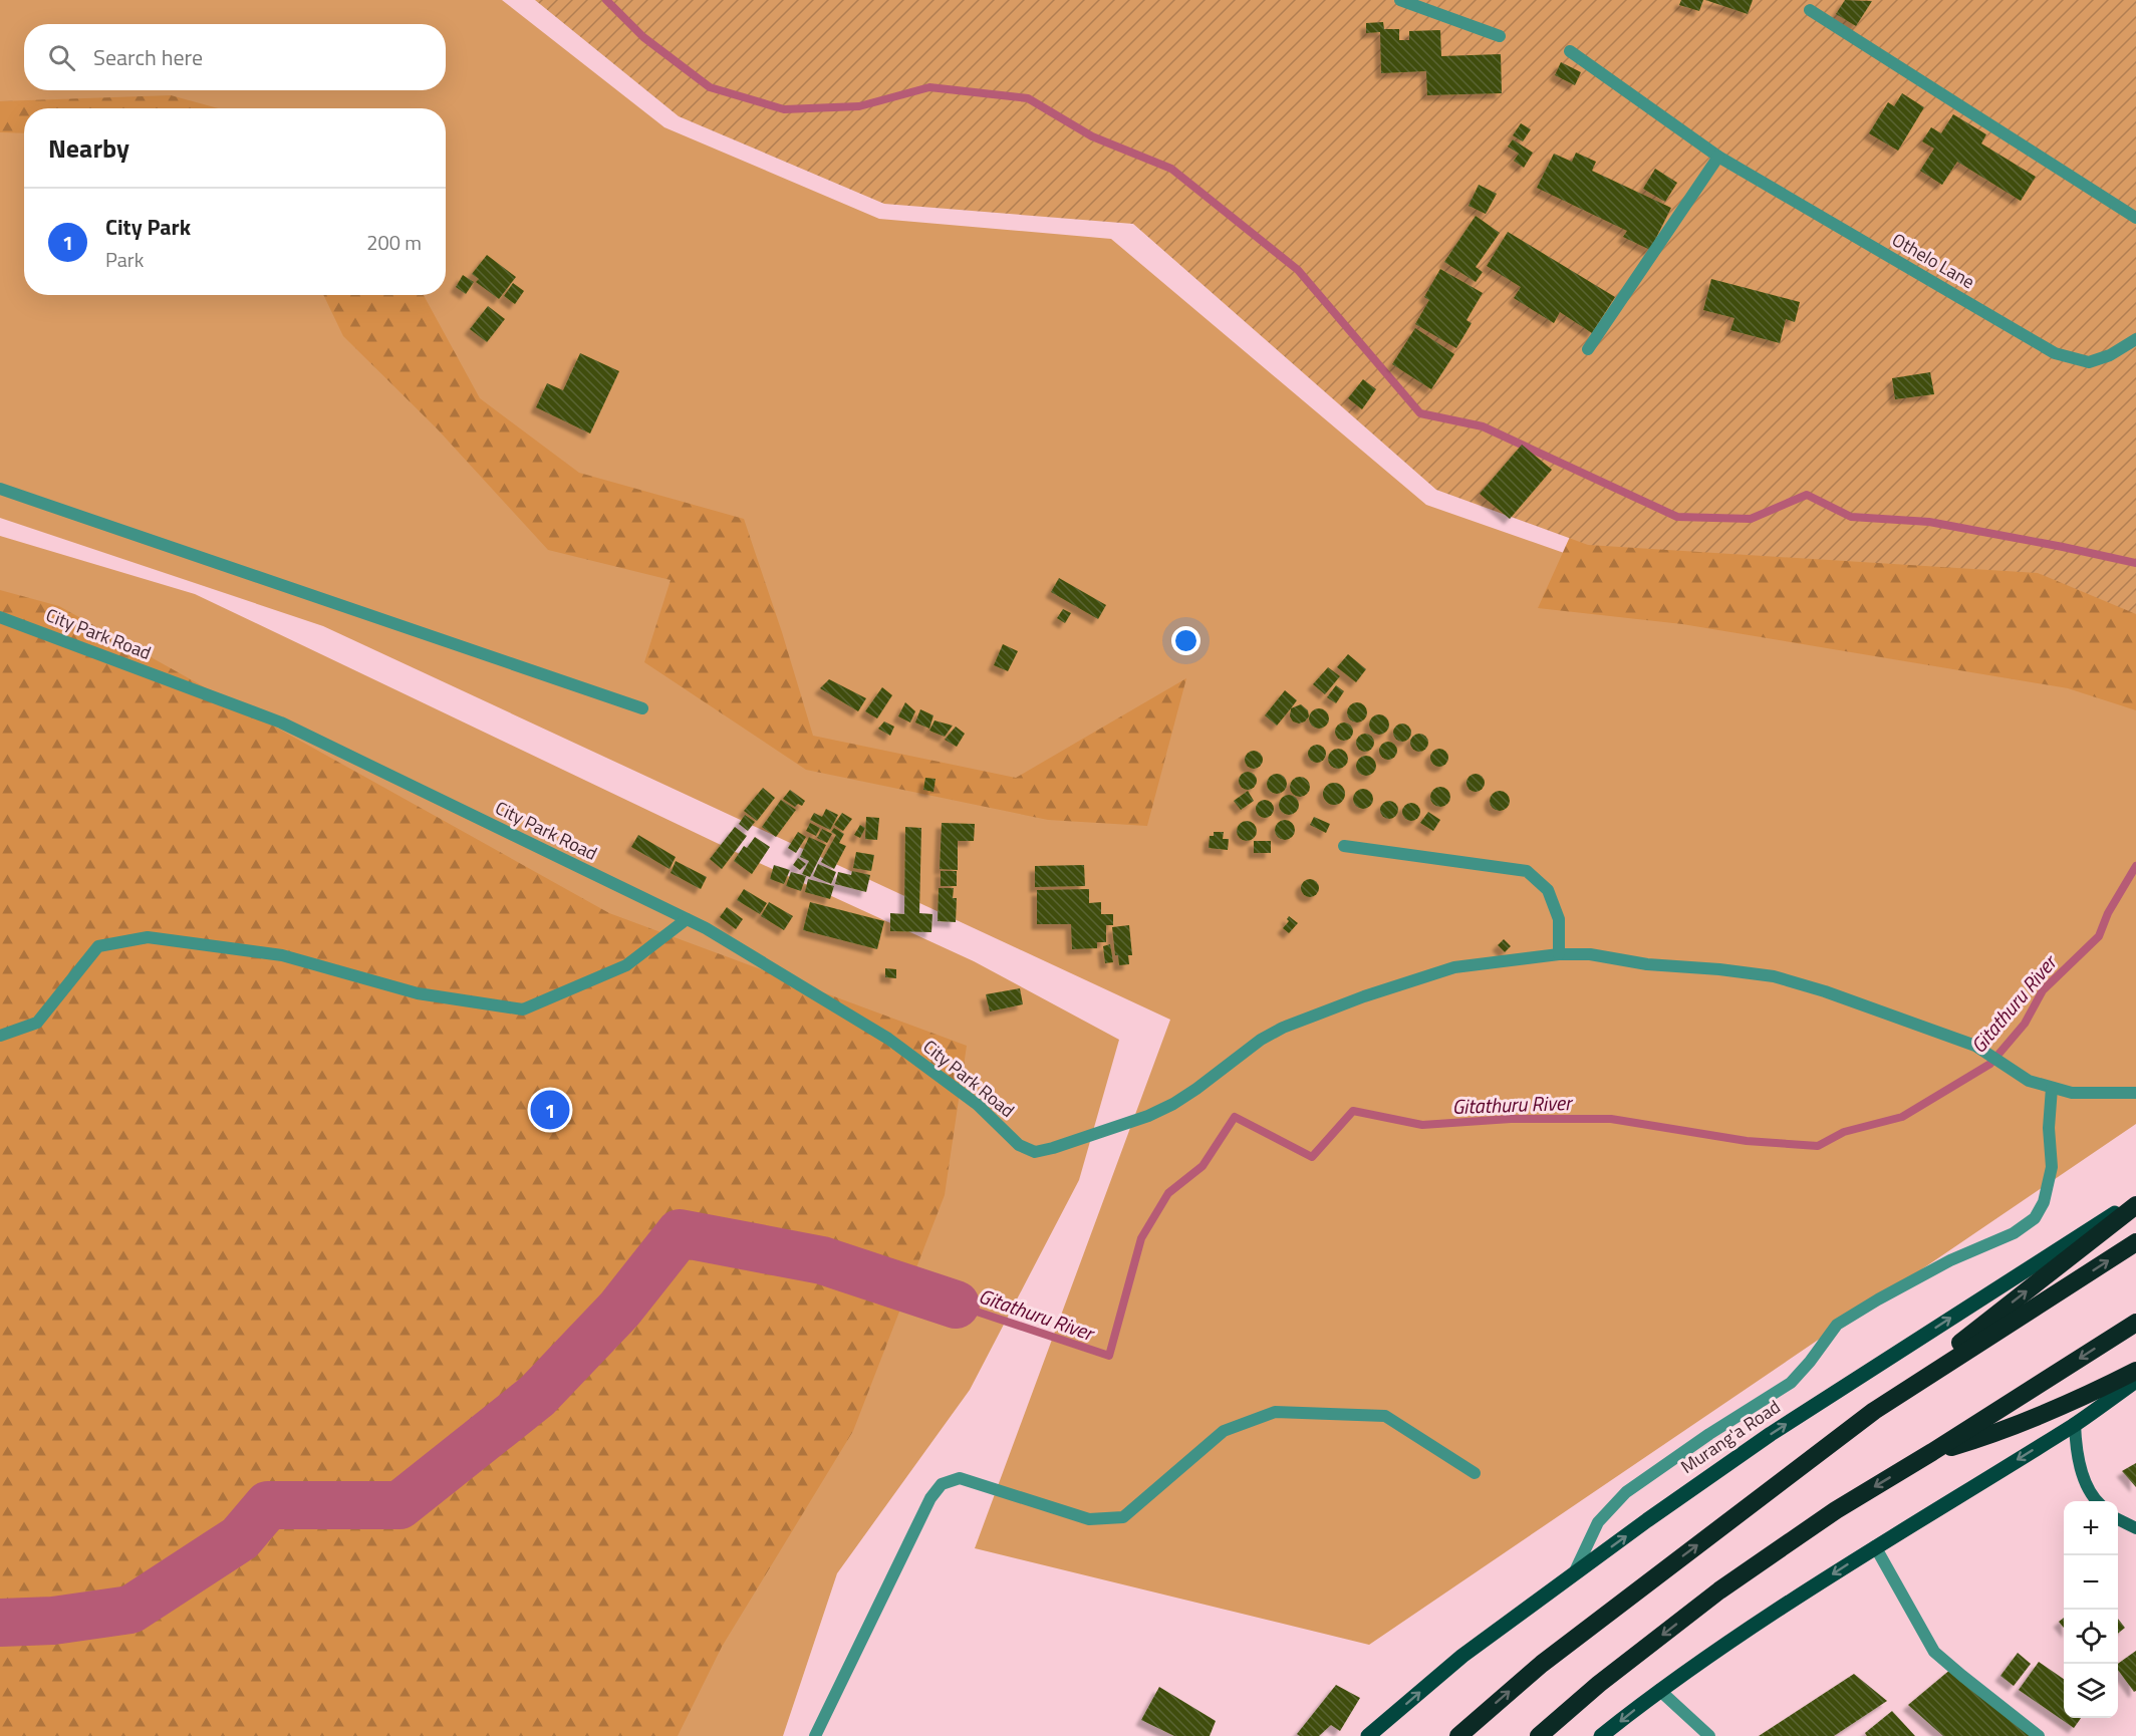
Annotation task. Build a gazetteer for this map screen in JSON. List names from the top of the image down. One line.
{"streets":{"main road":["Murang'a Road"],"street":["Othelo Lane","City Park Road"]},"one_way":["Murang'a Road"],"water":["Gitathuru River"],"page":{"search":"Search here","heading":"Nearby","list":[{"mark":"1","name":"City Park","note":"Park","value":"200 m"}],"pins":"1","map_buttons":["+","−"]}}
